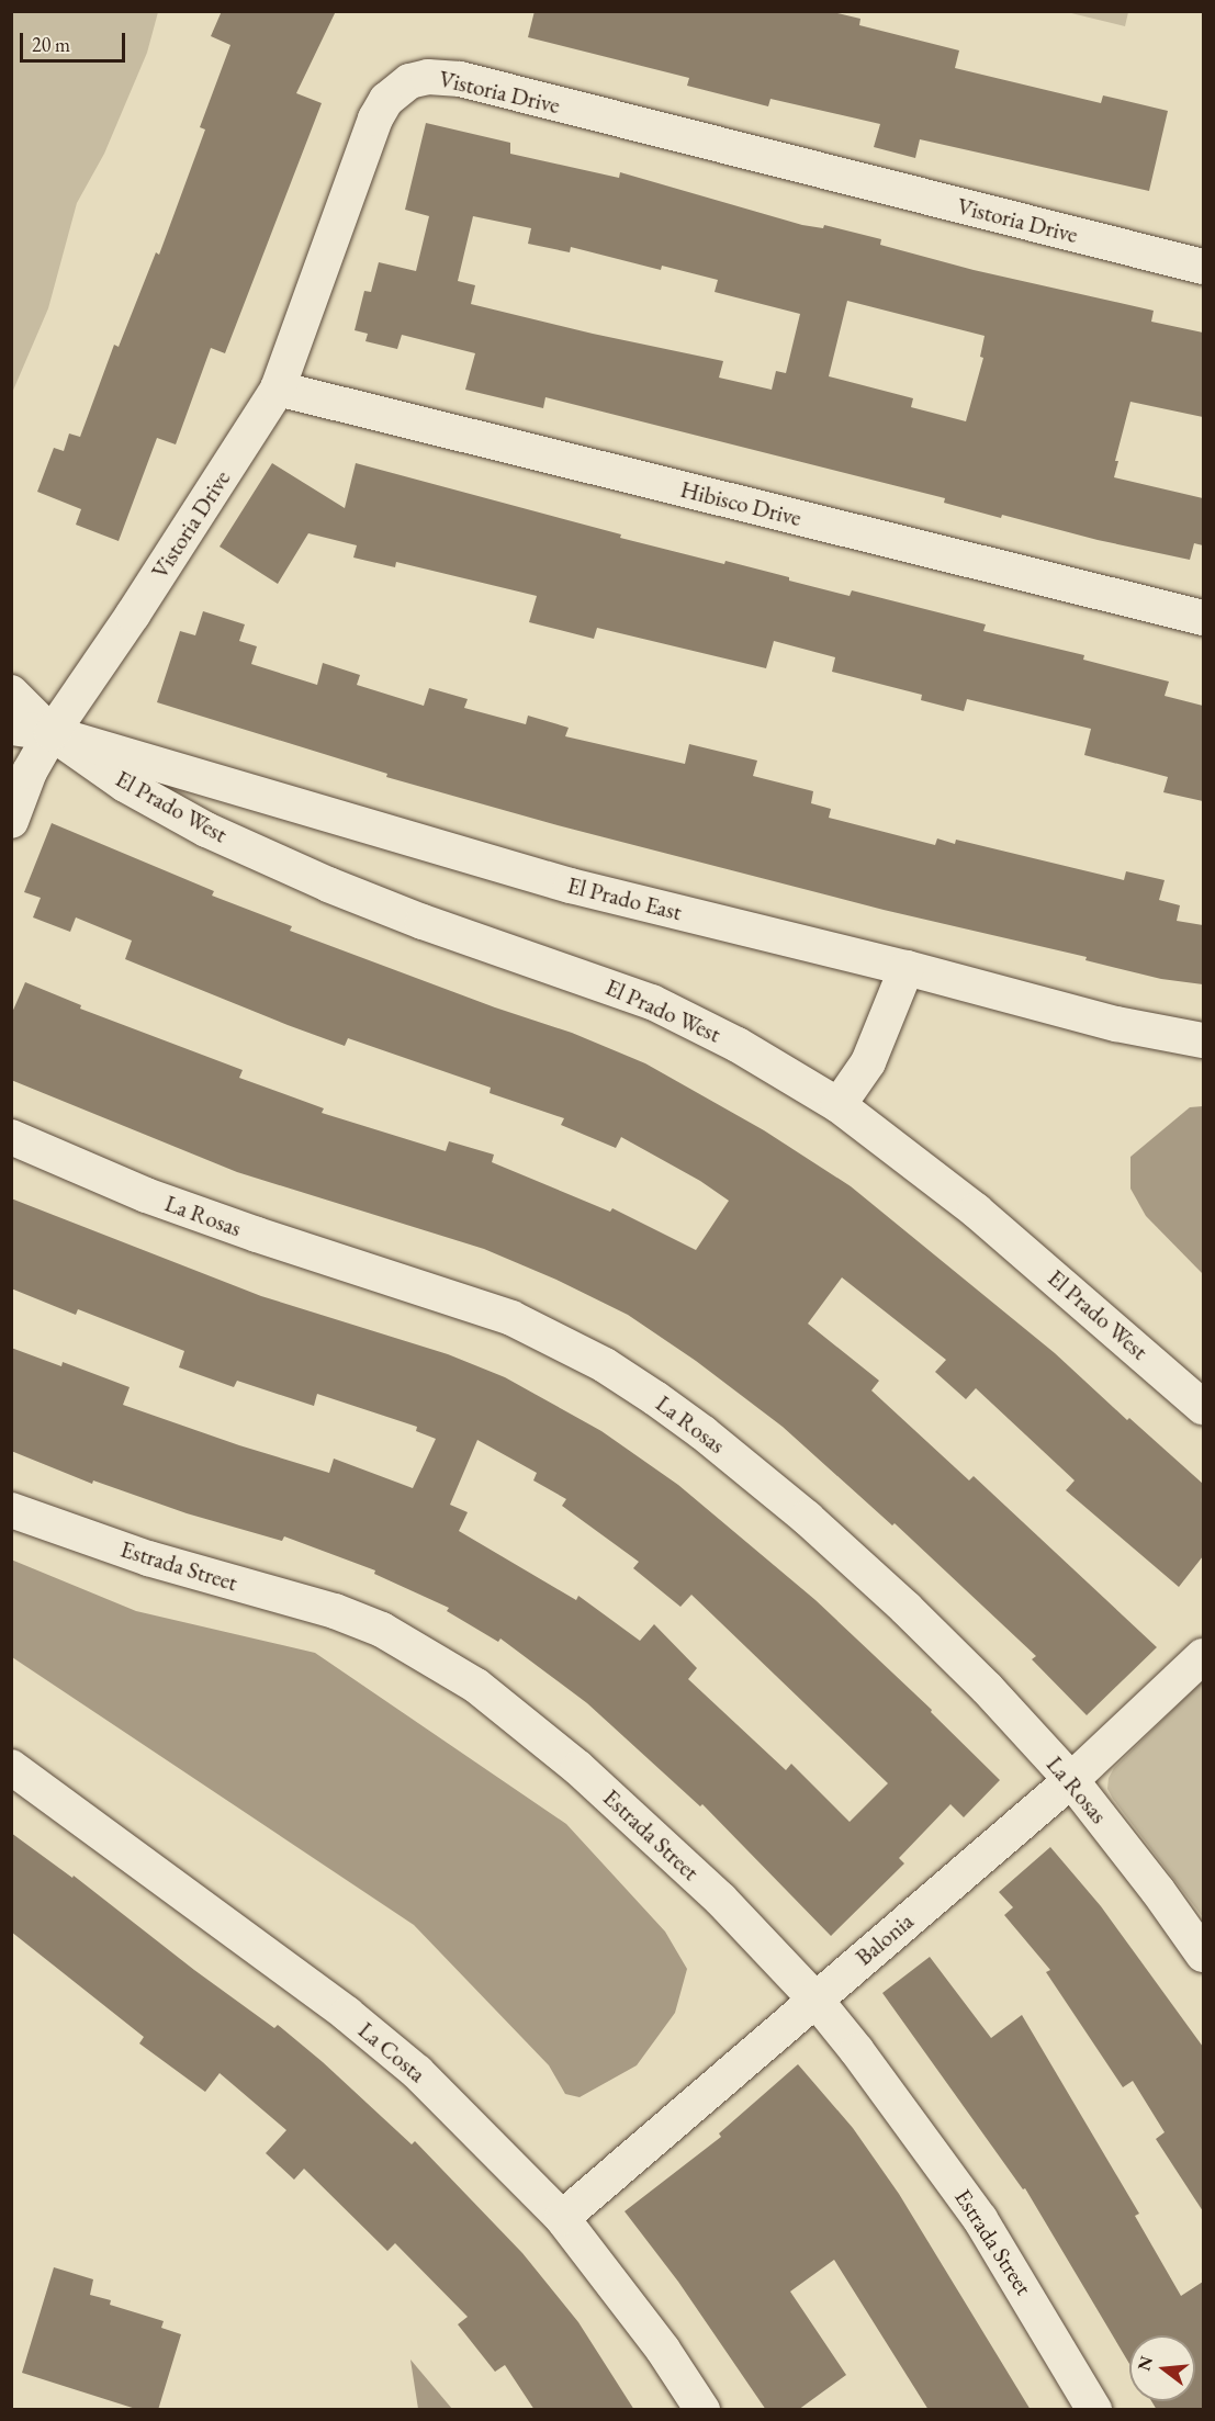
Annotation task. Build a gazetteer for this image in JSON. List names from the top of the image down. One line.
{"streets":{"street":["Vistoria Drive","Hibisco Drive","El Prado West","El Prado East","La Rosas","Estrada Street","Balonia","La Costa"]},"crossings":[["Vistoria Drive","Hibisco Drive"],["Vistoria Drive","El Prado West"],["Vistoria Drive","El Prado East"],["El Prado West","El Prado East"],["La Rosas","Balonia"],["Estrada Street","Balonia"],["Balonia","La Costa"]],"scale_bar":"20 m","north":"left"}
